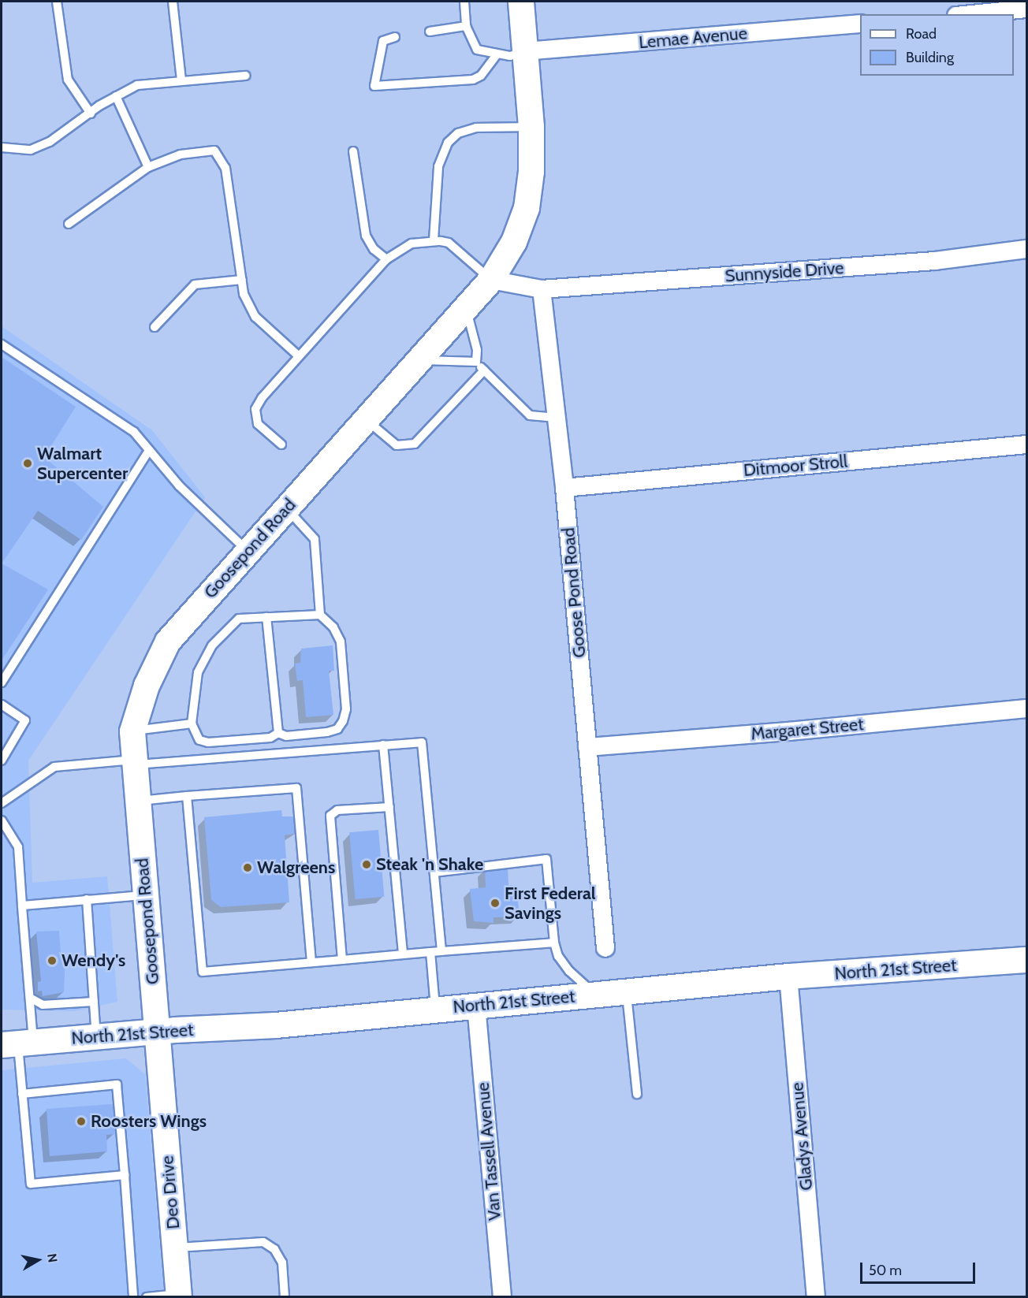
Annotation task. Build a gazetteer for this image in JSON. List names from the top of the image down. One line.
{"streets":{"street":["Lemae Avenue","Sunnyside Drive","Ditmoor Stroll","Goosepond Road","Goose Pond Road","Margaret Street","North 21st Street","Gladys Avenue","Van Tassell Avenue","Deo Drive"]},"crossings":[["Sunnyside Drive","Goose Pond Road"],["Ditmoor Stroll","Goose Pond Road"],["Goosepond Road","North 21st Street"],["Goosepond Road","Deo Drive"],["Goose Pond Road","Margaret Street"],["North 21st Street","Gladys Avenue"],["North 21st Street","Van Tassell Avenue"],["North 21st Street","Deo Drive"]],"places":["Walmart Supercenter","Steak 'n Shake","Walgreens","First Federal Savings","Wendy's","Roosters Wings"],"legend":["Road","Building"],"scale_bar":"50 m","north":"right"}
